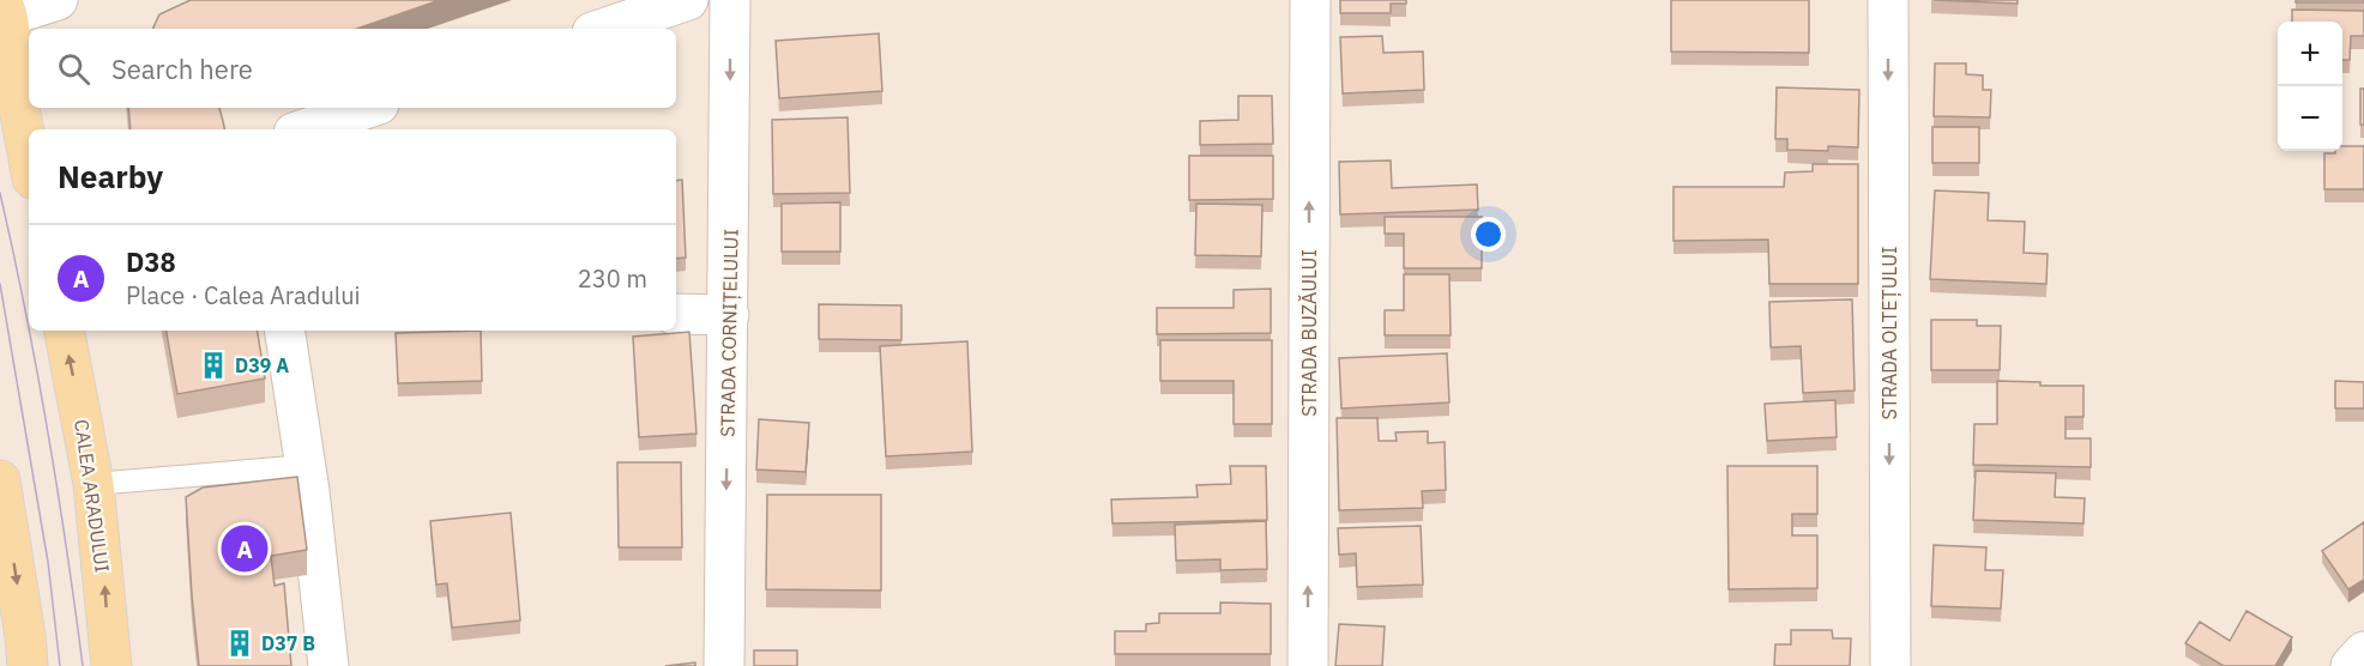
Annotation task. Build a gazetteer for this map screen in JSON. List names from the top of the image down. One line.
{"streets":{"main road":["CALEA ARADULUI"],"street":["STRADA CORNIȚELULUI","STRADA BUZĂULUI","STRADA OLTEȚULUI"]},"one_way":["STRADA CORNIȚELULUI","STRADA BUZĂULUI","STRADA OLTEȚULUI"],"places":{"building":["D39 A","D37 B"]},"page":{"map_buttons":["+","−"],"search":"Search here","heading":"Nearby","list":[{"mark":"A","name":"D38","note":"Place · Calea Aradului","value":"230 m"}],"pins":"A"}}
